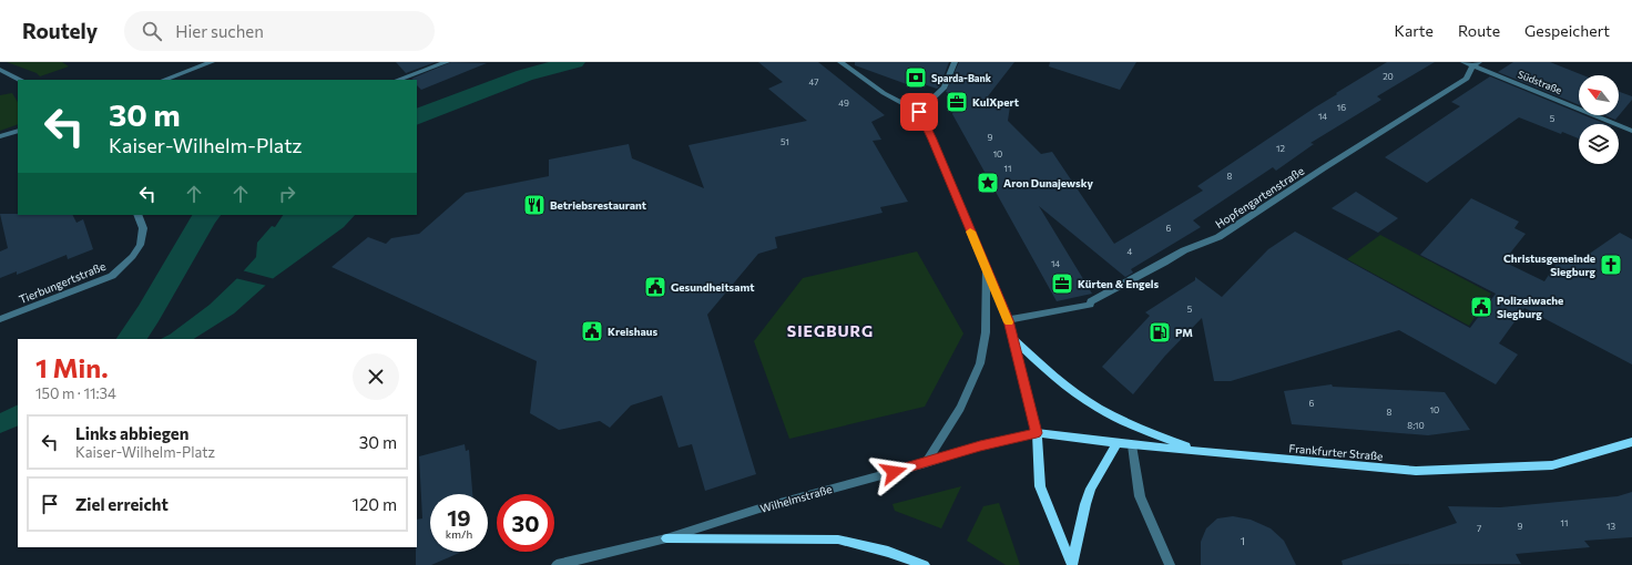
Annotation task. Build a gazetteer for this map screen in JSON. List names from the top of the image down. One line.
{"streets":{"main road":["Frankfurter Straße"],"street":["Südstraße","Hopfengartenstraße","Tierbungertstraße","Wilhelmstraße"]},"crossings":[["Südstraße","Hopfengartenstraße"],["Frankfurter Straße","Wilhelmstraße"]],"districts":["SIEGBURG"],"places":{"bank":["Sparda-Bank"],"office":["KulXpert","Kürten & Engels"],"place":["Aron Dunajewsky"],"restaurant":["Betriebsrestaurant"],"church":["Christusgemeinde Siegburg"],"public building":["Gesundheitsamt","Polizeiwache Siegburg","Kreishaus"],"fuel station":["PM"]},"house_numbers":["20","47","49","16","14","5","9","51","12","10","11","8","6","4","14","5","6","10","8","8;10","11","9","13","7","1"],"north":"top left","page":{"header":"Routely","search":"Hier suchen","nav":["Karte","Route","Gespeichert"],"turn":["30 m","Kaiser-Wilhelm-Platz"],"heading":["1 Min.","150 m · 11:34"],"list":[{"name":"Links abbiegen","note":"Kaiser-Wilhelm-Platz","value":"30 m"},{"name":"Ziel erreicht","value":"120 m"}],"speed":"19 km/h","limit":"30"}}
